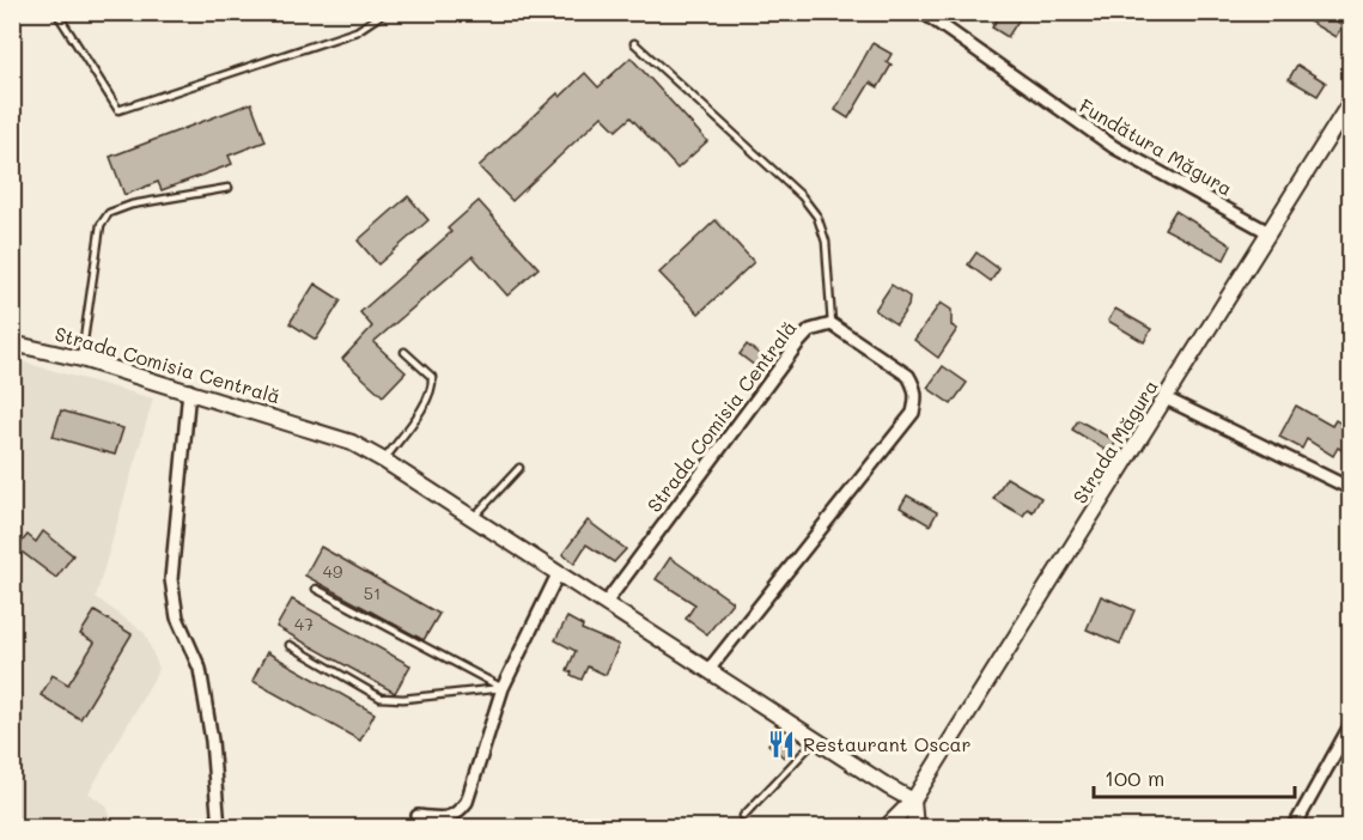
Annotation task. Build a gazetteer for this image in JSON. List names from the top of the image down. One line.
{"streets":{"street":["Fundătura Măgura","Strada Comisia Centrală","Strada Măgura"]},"crossings":[["Fundătura Măgura","Strada Măgura"],["Strada Comisia Centrală","Strada Măgura"]],"places":{"restaurant":["Restaurant Oscar"]},"house_numbers":["49","51","47"],"scale_bar":"100 m"}
